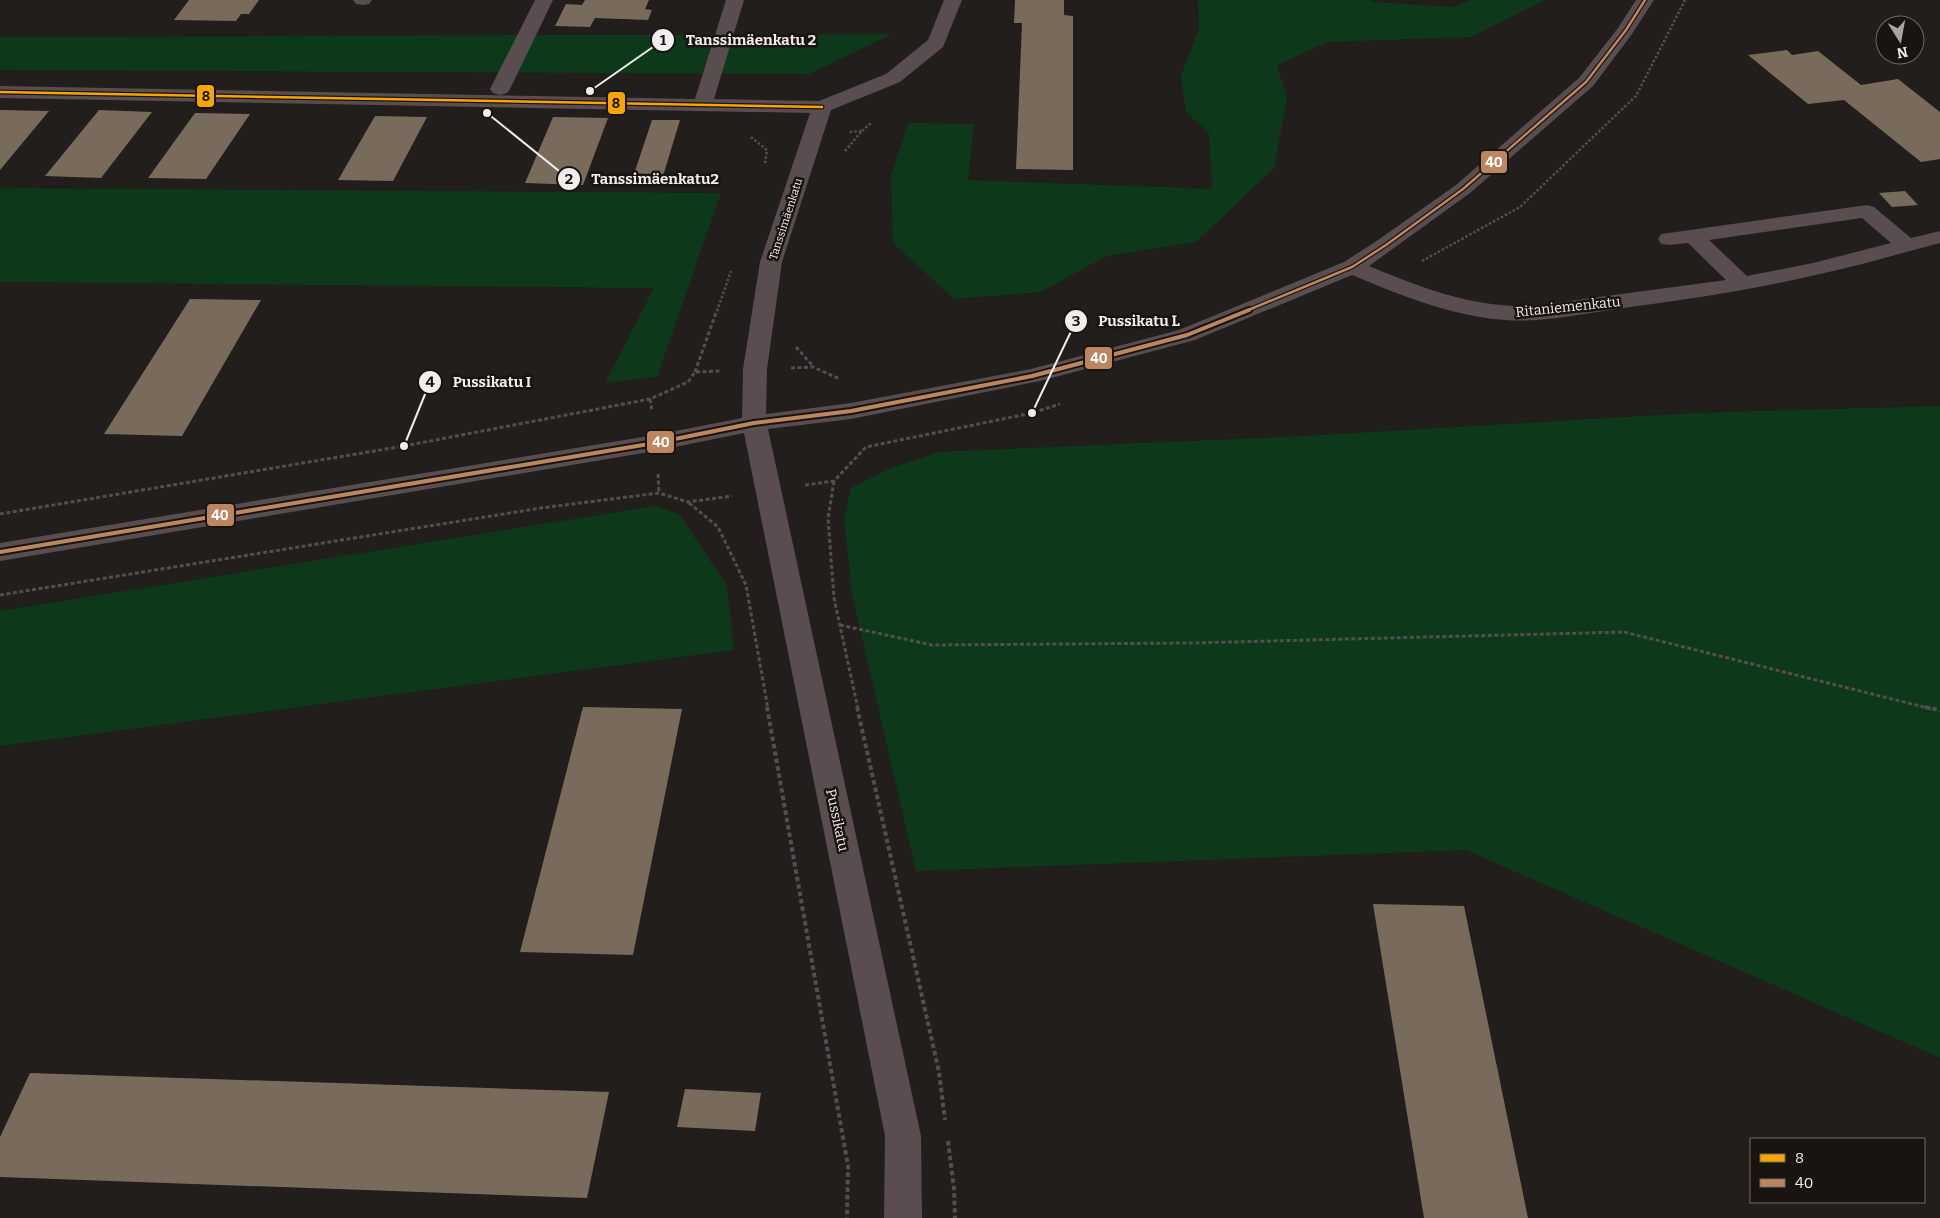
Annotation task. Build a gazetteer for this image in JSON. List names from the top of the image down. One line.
{"streets":{"street":["Tanssimäenkatu","Ritaniemenkatu","Pussikatu"]},"crossings":[["Tanssimäenkatu","Pussikatu"]],"places":["Tanssimäenkatu 2","Tanssimäenkatu2","Pussikatu L","Pussikatu I"],"lines":["transit line 40","transit line 8"],"legend":["8","40"],"north":"bottom"}
